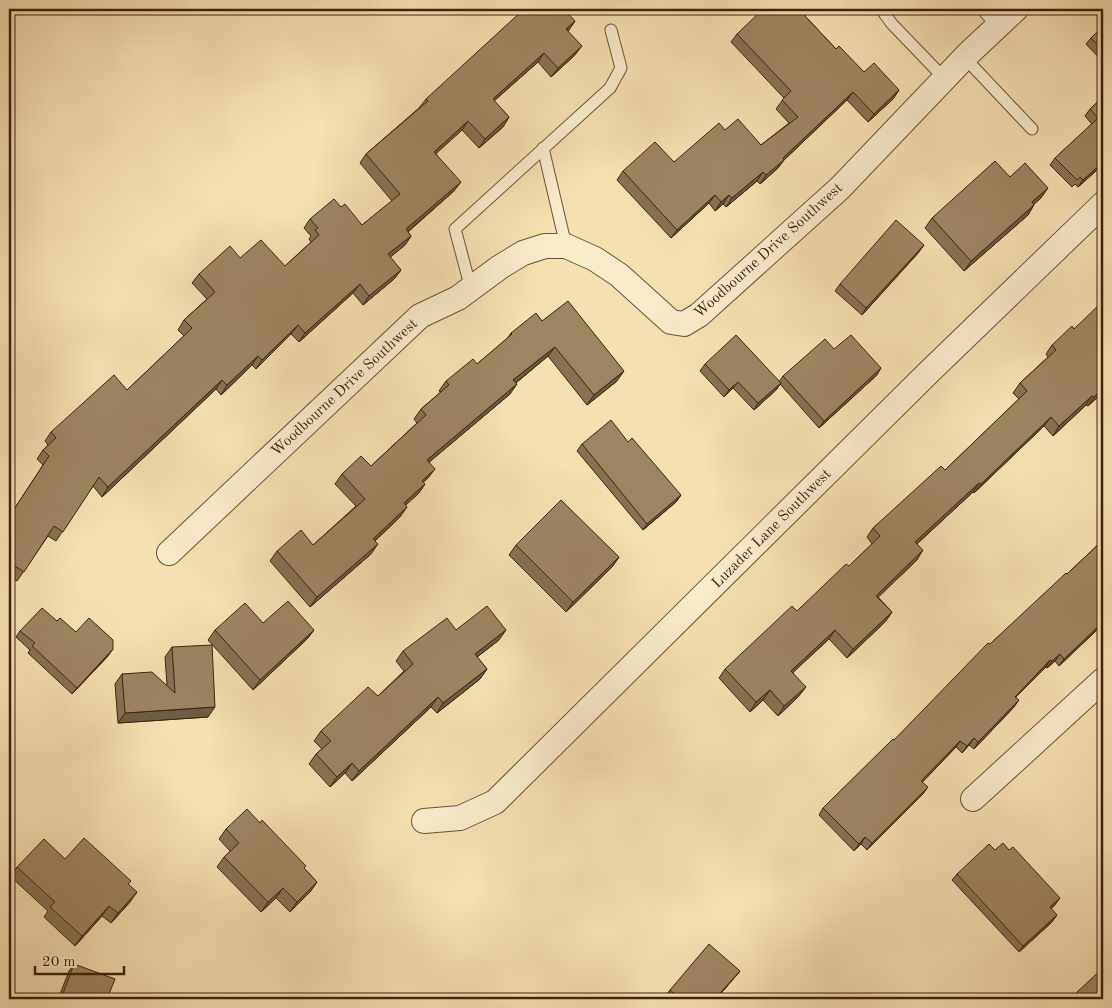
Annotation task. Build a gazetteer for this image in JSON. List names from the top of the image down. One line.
{"streets":{"street":["Woodbourne Drive Southwest","Luzader Lane Southwest"]},"scale_bar":"20 m"}
